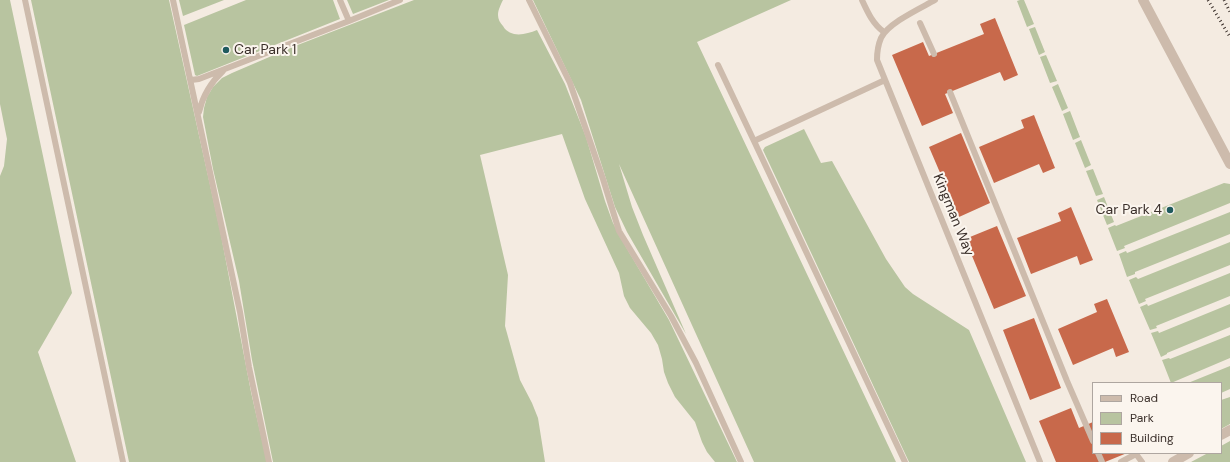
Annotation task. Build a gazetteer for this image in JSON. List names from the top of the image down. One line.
{"streets":{"lane":["Kingman Way"]},"places":["Car Park 1","Car Park 4"],"legend":["Road","Park","Building"]}
